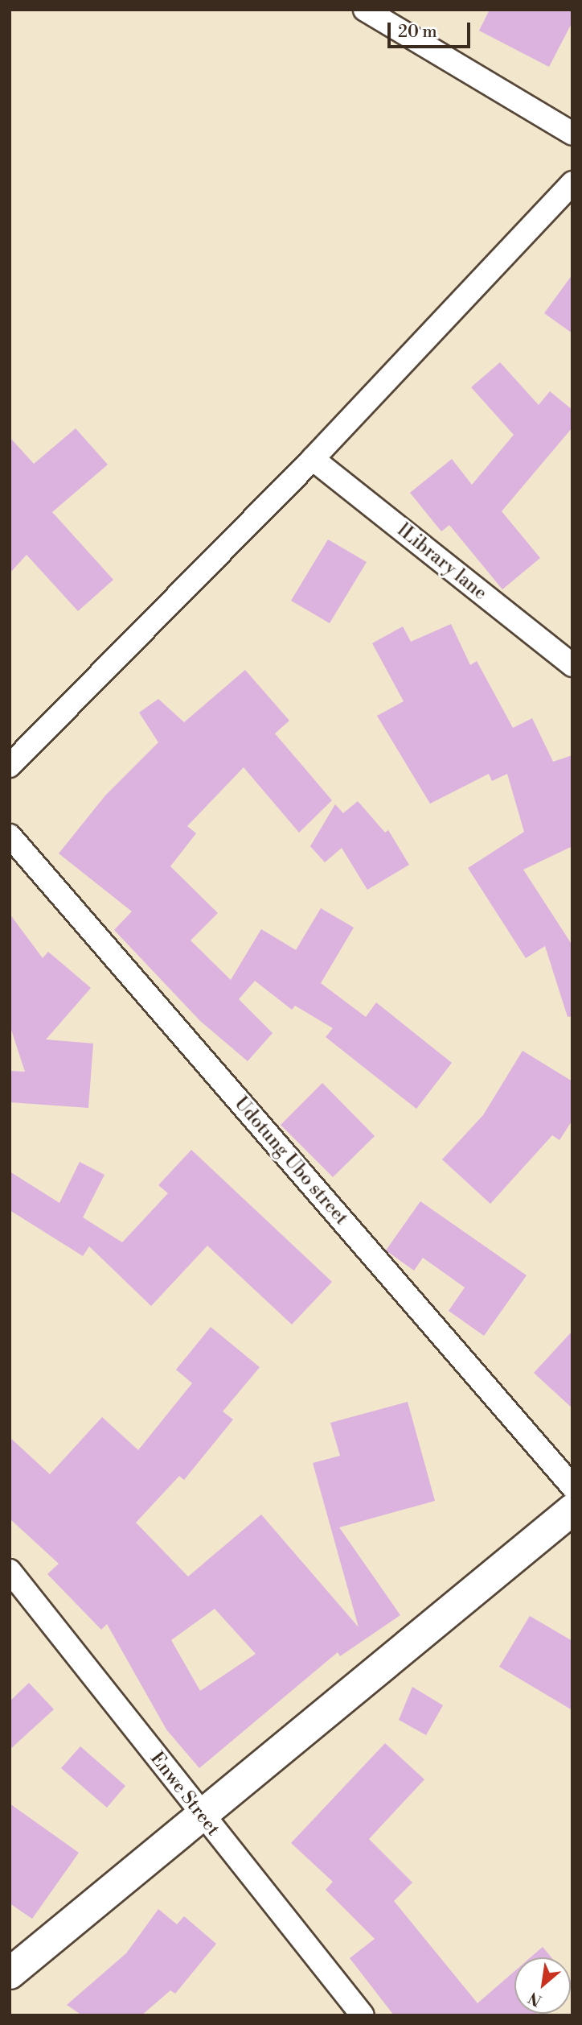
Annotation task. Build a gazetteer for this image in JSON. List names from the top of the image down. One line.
{"streets":{"street":["lLibrary lane","Udotung Ubo street","Enwe Street"]},"scale_bar":"20 m","north":"bottom left"}
